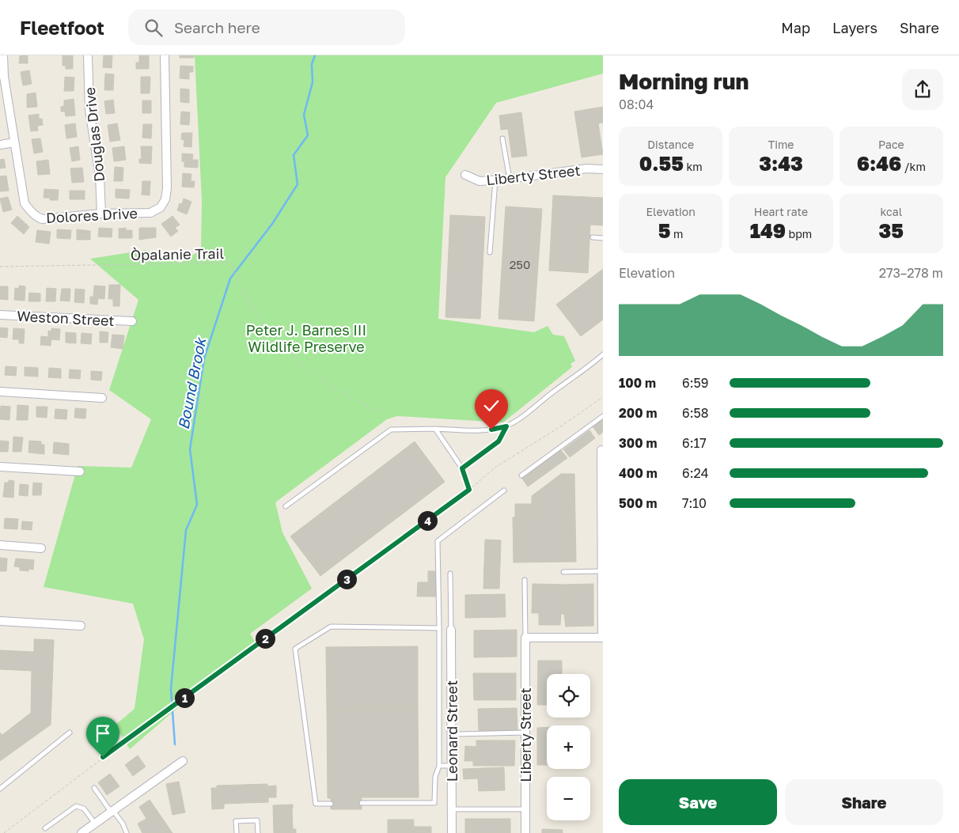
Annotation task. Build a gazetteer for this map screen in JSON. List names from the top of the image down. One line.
{"streets":{"street":["Douglas Drive","Liberty Street","Dolores Drive","Weston Street","Leonard Street"],"path":["Òpalanie Trail"]},"crossings":[["Douglas Drive","Dolores Drive"]],"water":["Bound Brook"],"parks":["Peter J. Barnes III Wildlife Preserve"],"house_numbers":["250"],"page":{"header":"Fleetfoot","search":"Search here","nav":["Map","Layers","Share"],"heading":["Morning run","08:04"],"stats":[["Distance","0.55 km"],["Time","3:43"],["Pace","6:46 /km"],["Elevation","5 m"],["Heart rate","149 bpm"],["kcal","35"]],"chart":["Elevation","273–278 m"],"list":[{"name":"100 m","note":"6:59"},{"name":"200 m","note":"6:58"},{"name":"300 m","note":"6:17"},{"name":"400 m","note":"6:24"},{"name":"500 m","note":"7:10"}],"pins":["4","3","2","1"],"map_buttons":["+","−"],"buttons":["Save","Share"]}}
